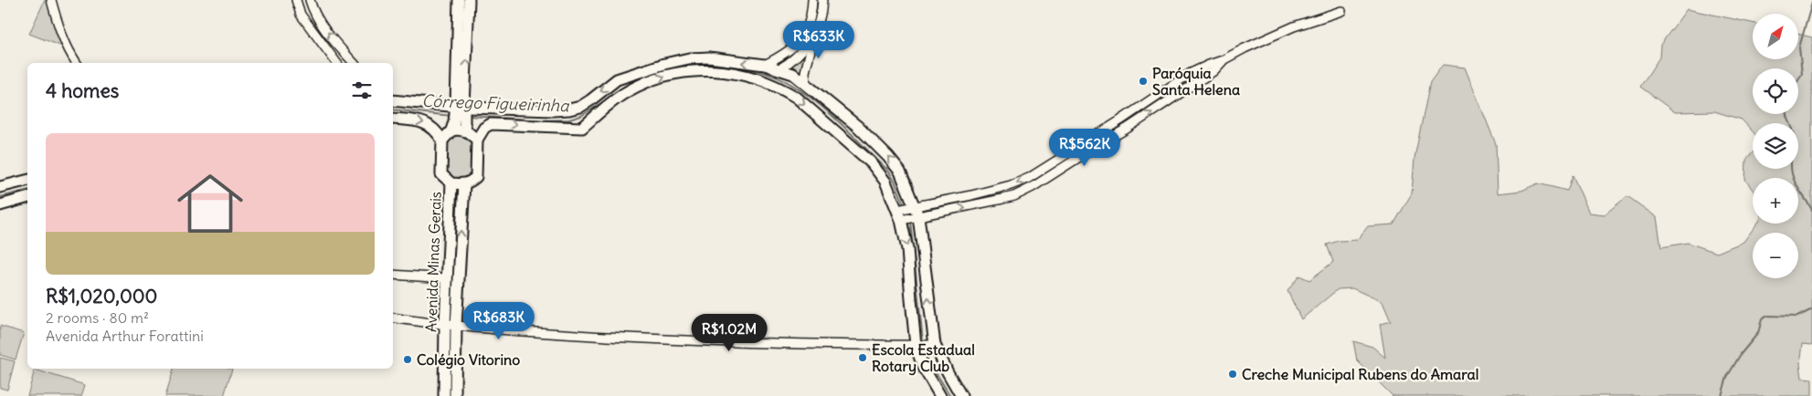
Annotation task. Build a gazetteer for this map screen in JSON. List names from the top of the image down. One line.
{"streets":{"main road":["Avenida Minas Gerais"]},"water":["Córrego Figueirinha"],"places":["Paróquia Santa Helena","Escola Estadual Rotary Club","Colégio Vitorino","Creche Municipal Rubens do Amaral"],"north":"top right","page":{"map_buttons":["+","−"],"price":["R$633K","R$562K","R$683K","R$1.02M"],"heading":"4 homes","list":[{"name":"R$1,020,000","note":"2 rooms · 80 m² · Avenida Arthur Forattini"}]}}
